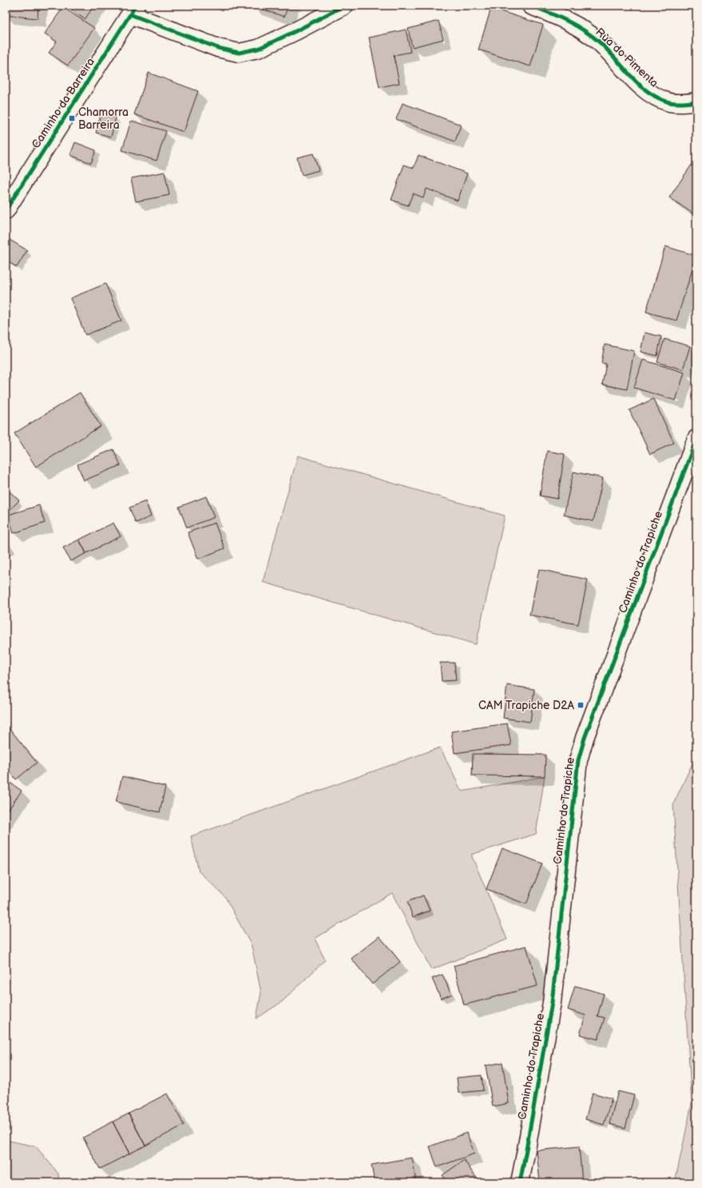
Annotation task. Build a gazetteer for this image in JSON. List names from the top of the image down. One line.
{"streets":{"street":["Rùa do Pimenta","Caminho da Barreira","Caminho do Trapiche"]},"places":{"transit":["Chamorra Barreira","CAM Trapiche D2A"]}}
